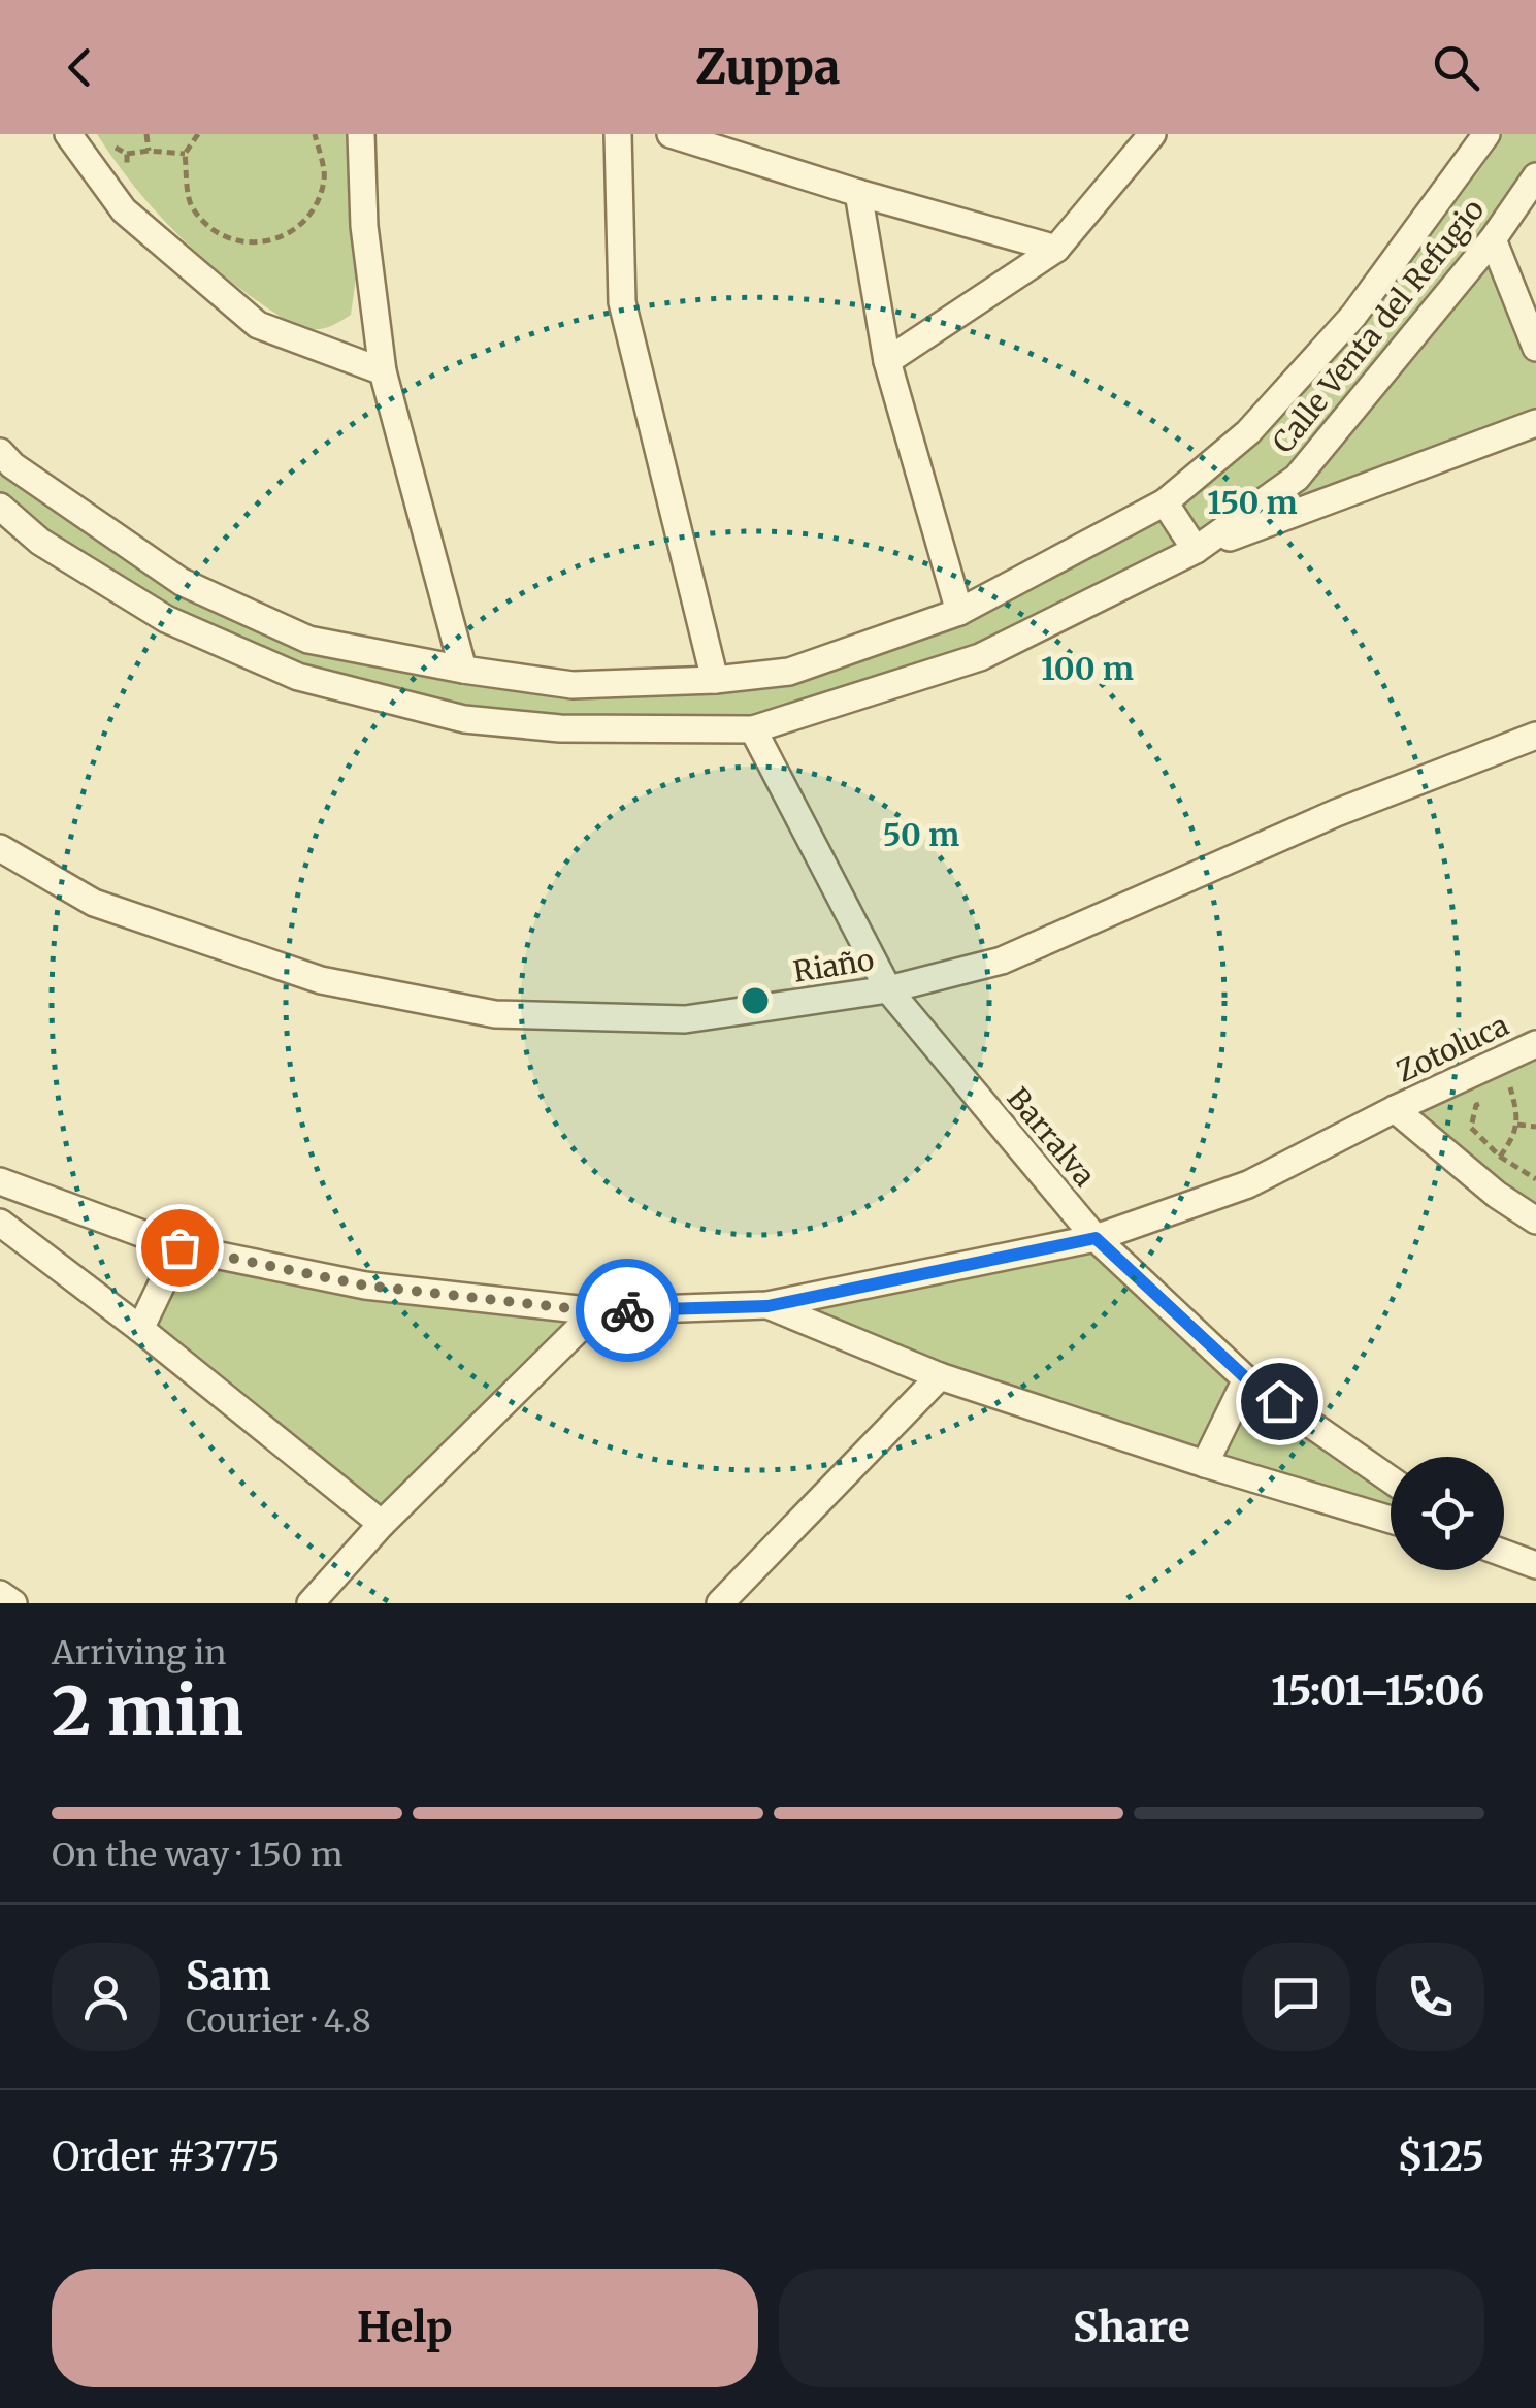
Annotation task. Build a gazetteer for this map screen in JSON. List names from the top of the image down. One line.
{"streets":{"street":["Calle Venta del Refugio","Riaño","Zotoluca","Barralva"]},"crossings":[["Calle Venta del Refugio","Barralva"],["Riaño","Barralva"],["Zotoluca","Barralva"]],"page":{"header":"Zuppa","heading":["2 min","Arriving in","15:01–15:06"],"panel":["Sam","Courier · 4.8","Order #3775","$125"],"bar":"On the way · 150 m","buttons":["Help","Share"]},"rings":["150 m","100 m","50 m"]}
